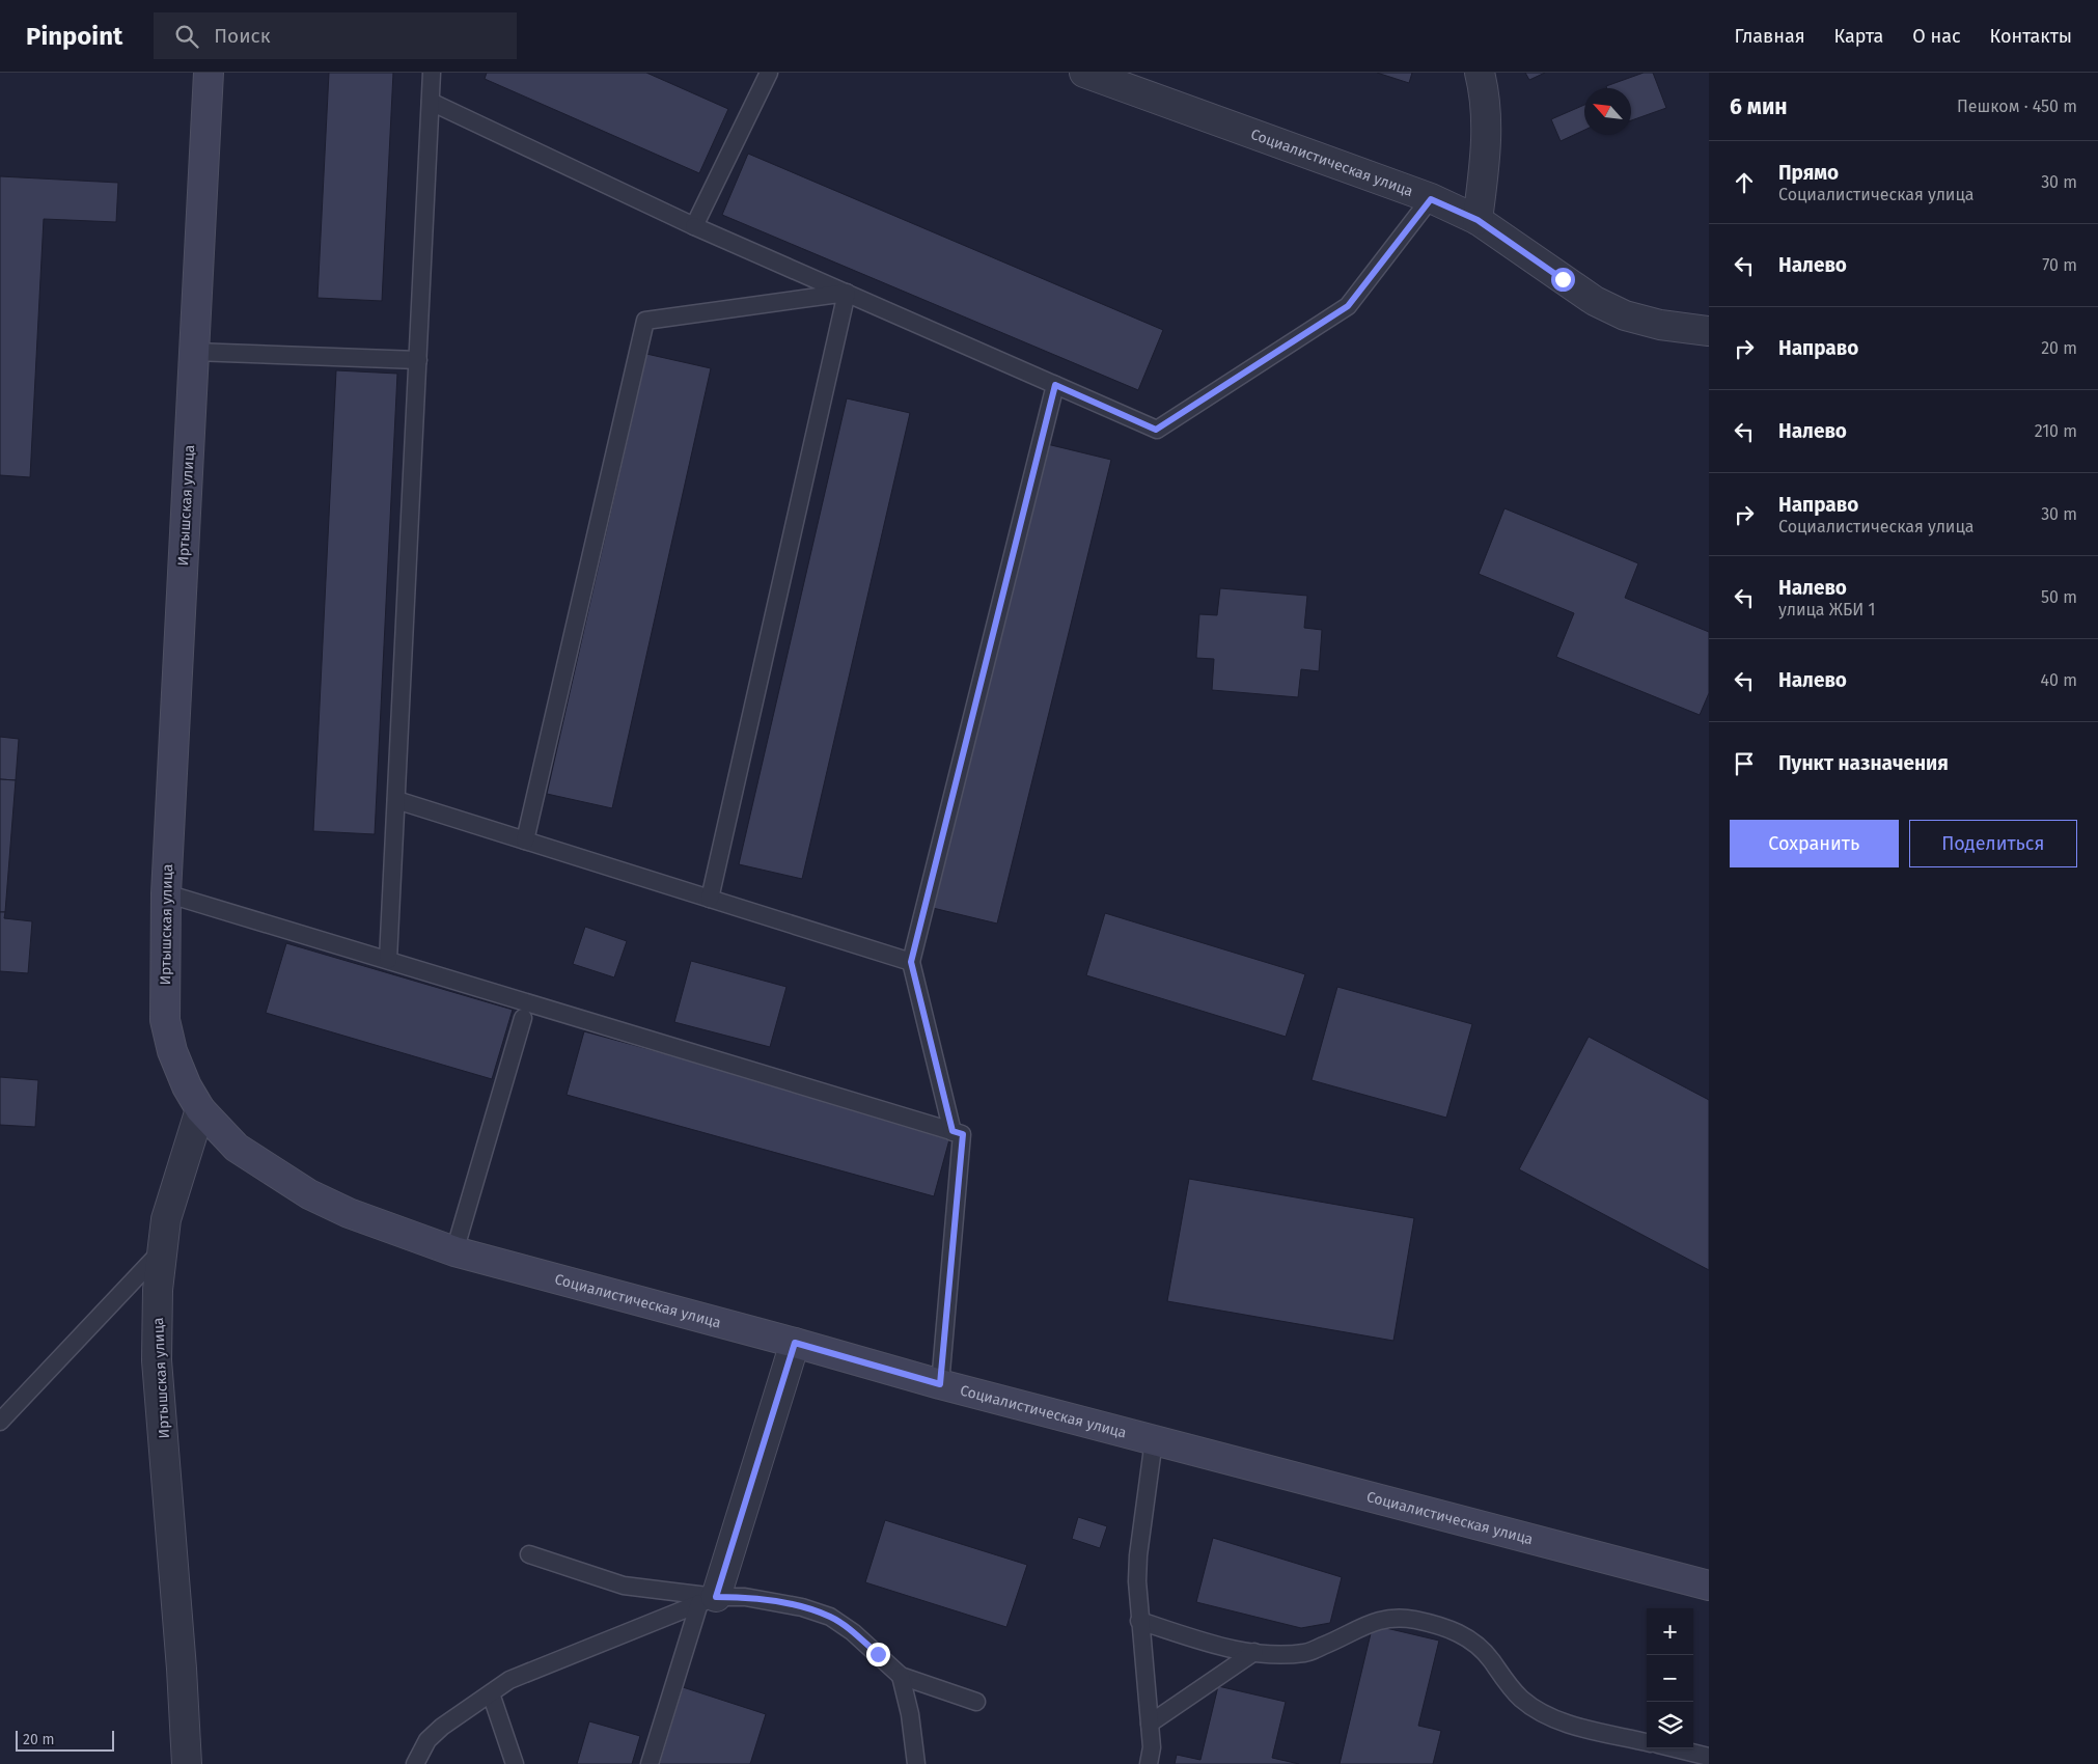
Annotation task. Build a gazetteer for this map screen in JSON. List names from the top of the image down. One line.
{"streets":{"main road":["Социалистическая улица","Иртышская улица"]},"crossings":[["Социалистическая улица","Иртышская улица"]],"scale_bar":"20 m","north":"top left","page":{"header":"Pinpoint","search":"Поиск","nav":["Главная","Карта","О нас","Контакты"],"heading":["6 мин","Пешком · 450 m"],"list":[["Прямо","Социалистическая улица","30 m"],["Налево","70 m"],["Направо","20 m"],["Налево","210 m"],["Направо","Социалистическая улица","30 m"],["Налево","улица ЖБИ 1","50 m"],["Налево","40 m"],"Пункт назначения"],"buttons":["Сохранить","Поделиться"],"map_buttons":["+","−"],"scale":"20 m"}}
